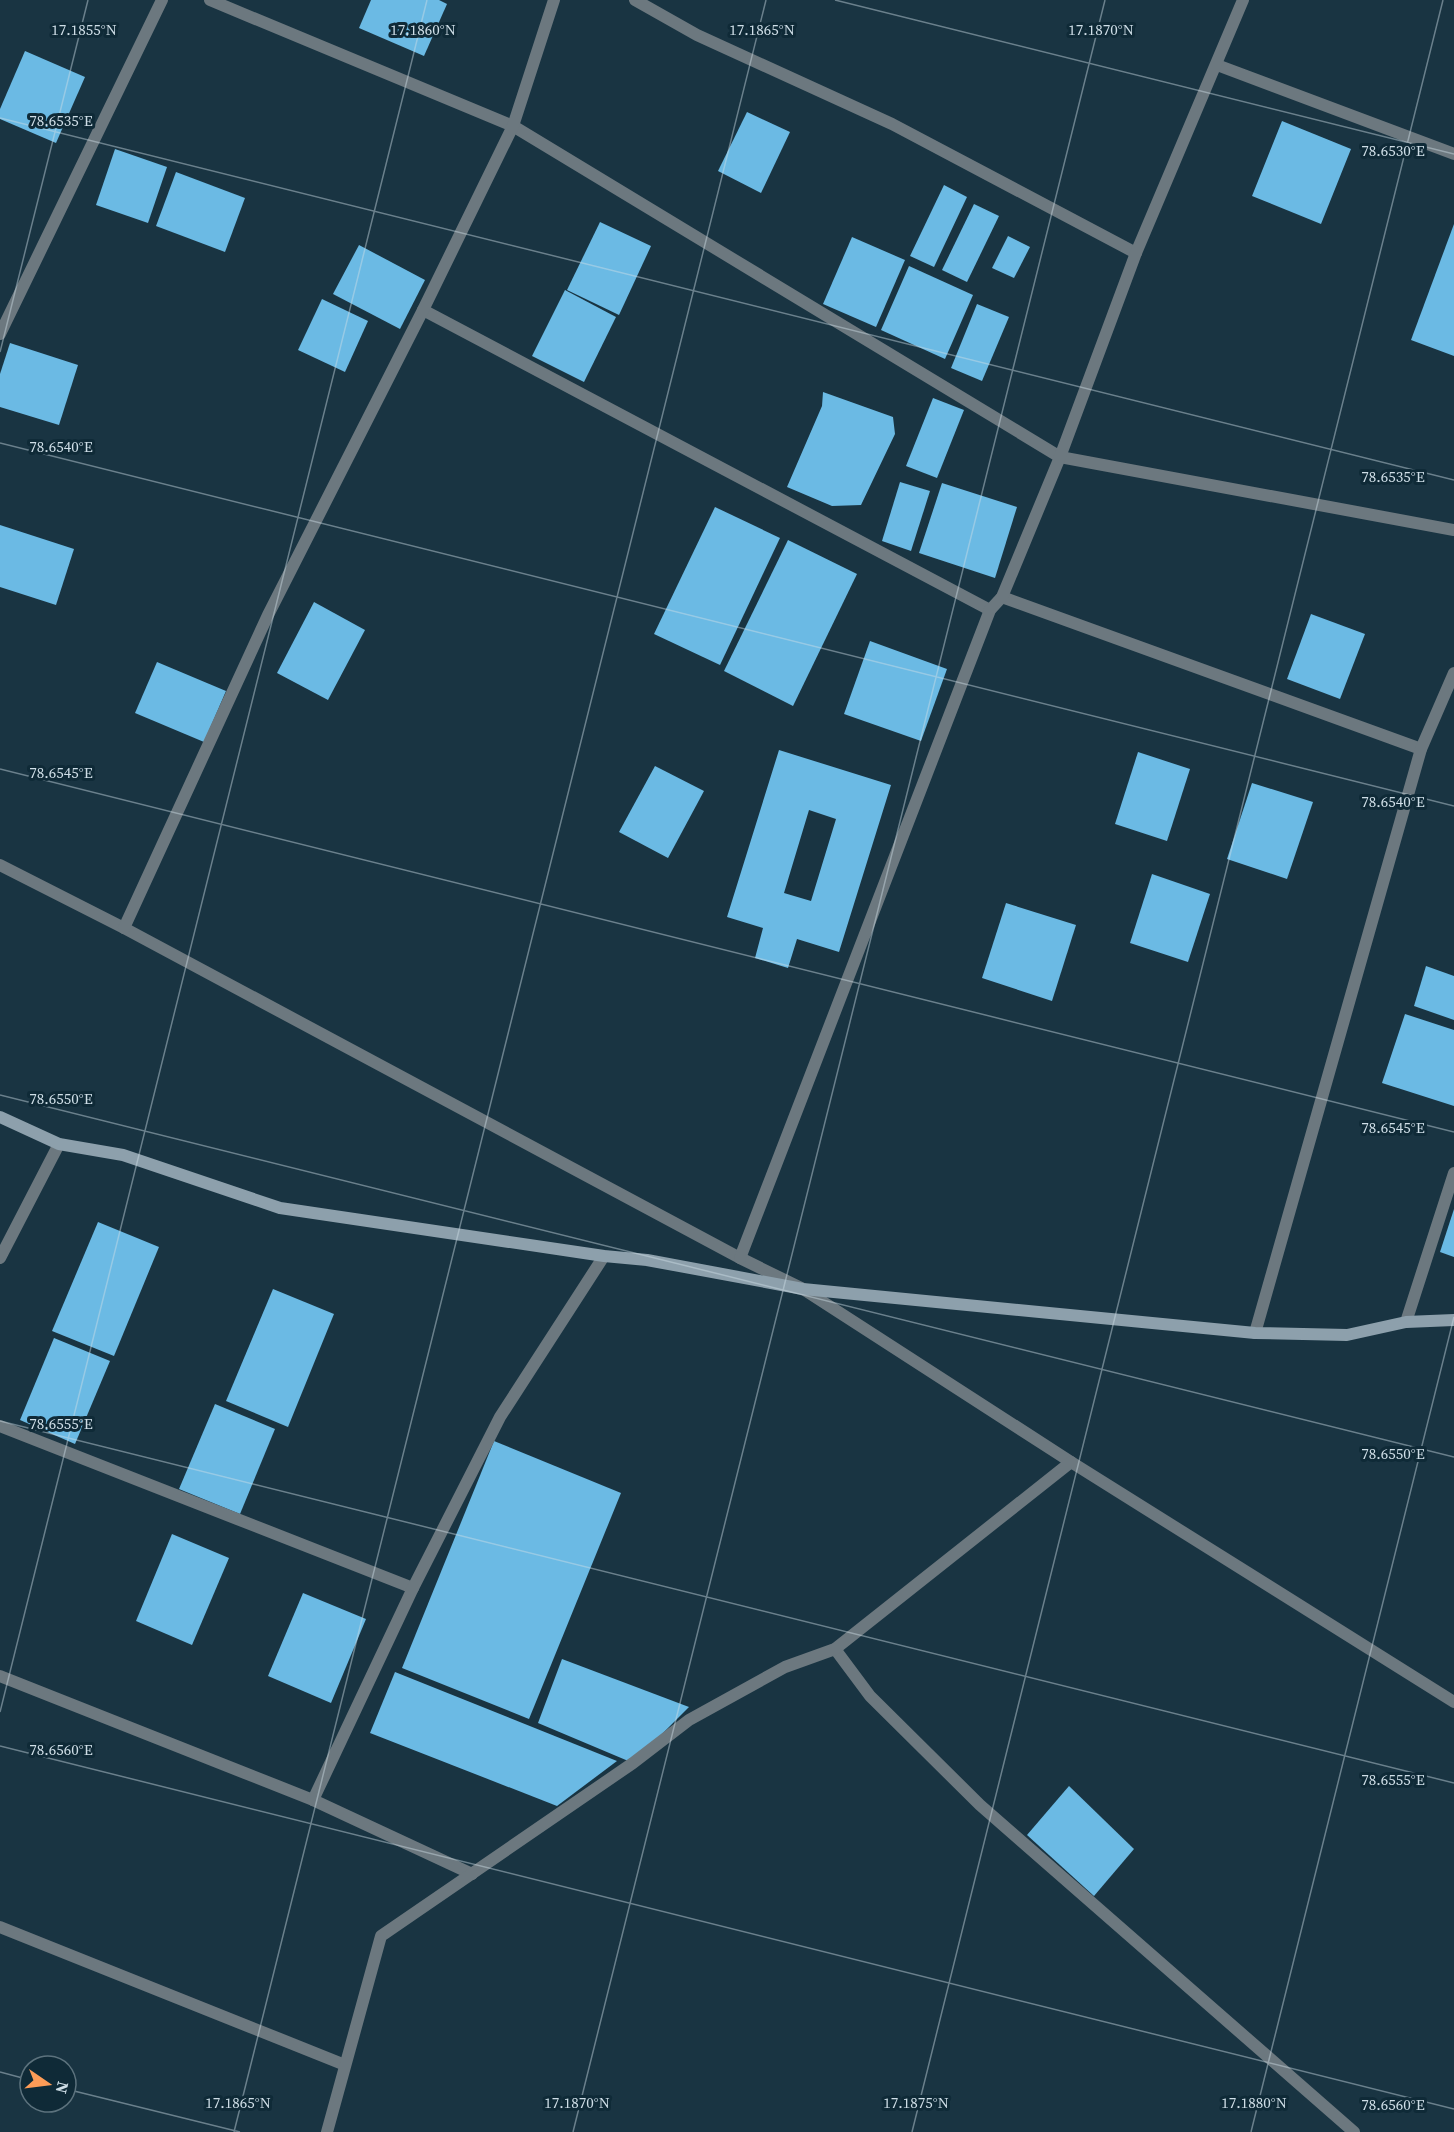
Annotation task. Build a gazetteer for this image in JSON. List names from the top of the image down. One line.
{"north":"right","coordinates":["17.1855°N","17.1860°N","17.1865°N","17.1870°N","78.6535°E","78.6530°E","78.6540°E","78.6545°E","78.6550°E","78.6555°E","78.6560°E","17.1875°N","17.1880°N"]}
